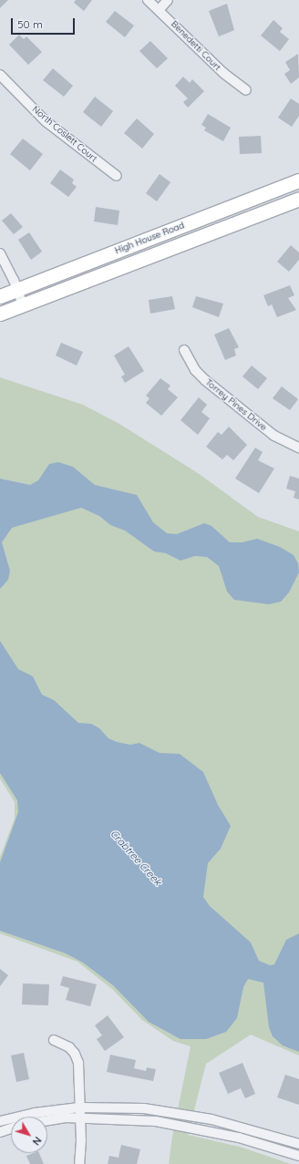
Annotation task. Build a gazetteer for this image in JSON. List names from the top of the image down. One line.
{"streets":{"main road":["High House Road"],"street":["Benedetti Court","North Coslett Court","Torrey Pines Drive"]},"water":["Crabtree Creek"],"scale_bar":"50 m","north":"bottom right"}
